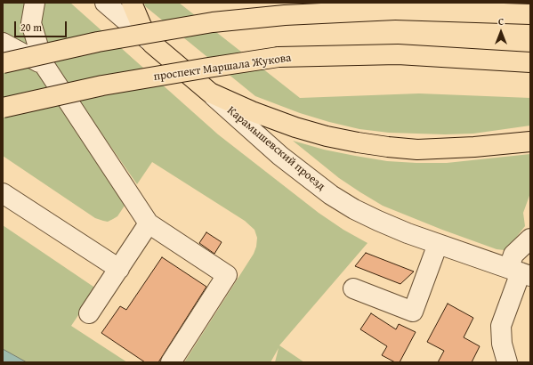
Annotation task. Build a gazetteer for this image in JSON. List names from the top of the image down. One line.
{"streets":{"main road":["проспект Маршала Жукова","Карамышевский проезд"]},"scale_bar":"20 m","north":"top"}
